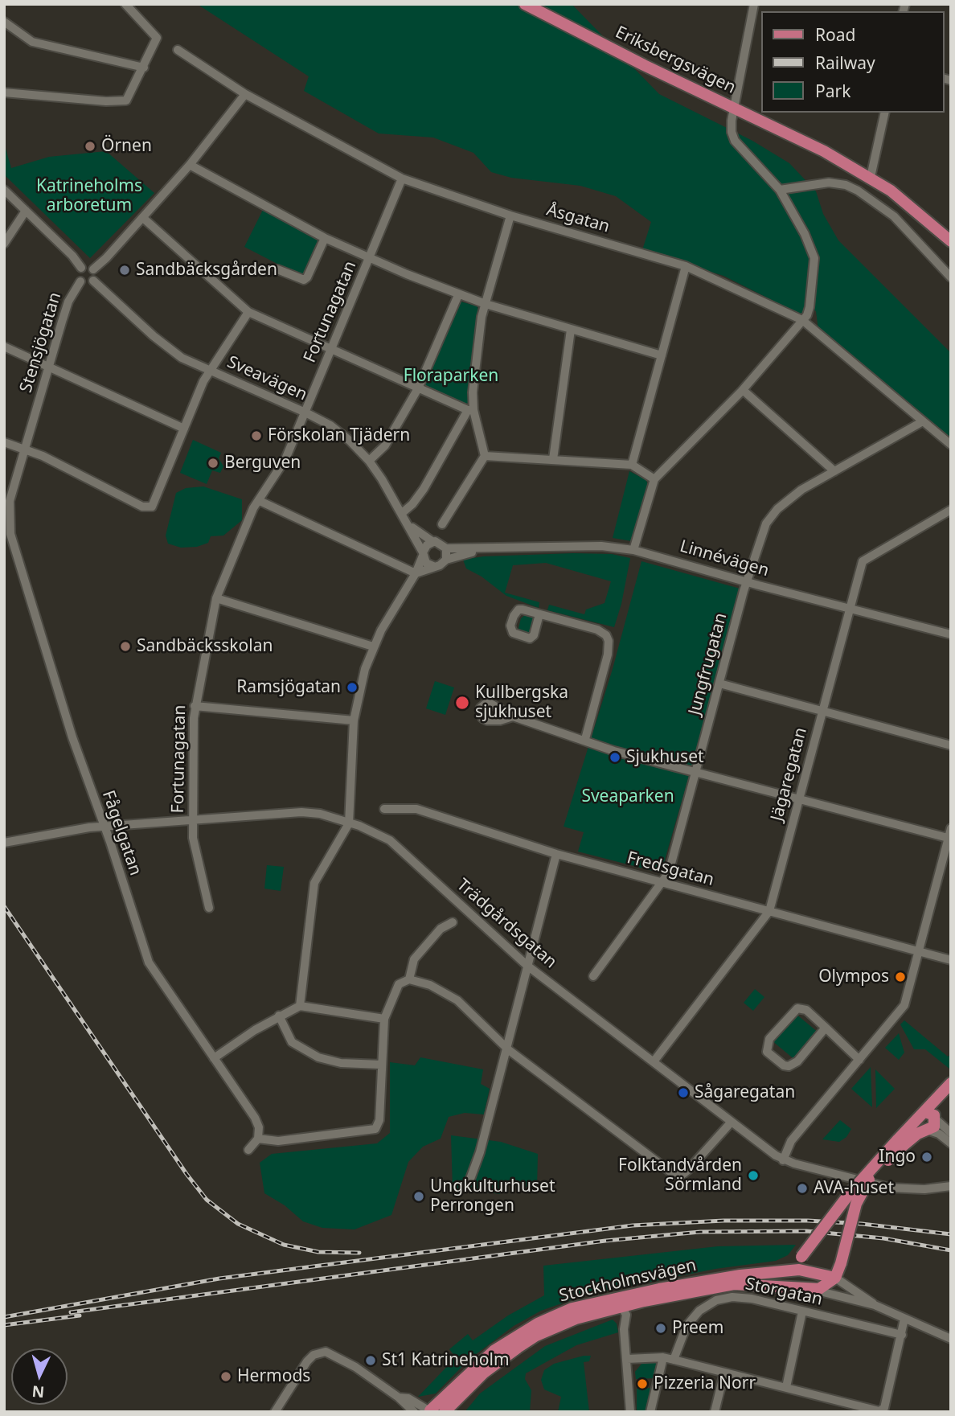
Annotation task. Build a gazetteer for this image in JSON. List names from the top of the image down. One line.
{"streets":{"main road":["Eriksbergsvägen","Stockholmsvägen"],"street":["Åsgatan","Fortunagatan","Stensjögatan","Sveavägen","Linnévägen","Jungfrugatan","Jägaregatan","Fågelgatan","Fredsgatan","Trädgårdsgatan","Storgatan"]},"crossings":[["Åsgatan","Fortunagatan"],["Åsgatan","Jungfrugatan"],["Fortunagatan","Sveavägen"],["Fortunagatan","Trädgårdsgatan"],["Stensjögatan","Sveavägen"],["Stensjögatan","Fågelgatan"],["Sveavägen","Linnévägen"],["Linnévägen","Jungfrugatan"],["Linnévägen","Jägaregatan"],["Jungfrugatan","Fredsgatan"],["Jägaregatan","Fredsgatan"],["Jägaregatan","Trädgårdsgatan"],["Fågelgatan","Trädgårdsgatan"],["Stockholmsvägen","Storgatan"]],"parks":["Katrineholms arboretum","Floraparken","Sveaparken"],"places":["Örnen","Sandbäcksgården","Förskolan Tjädern","Berguven","Sandbäcksskolan","Ramsjögatan","Kullbergska sjukhuset","Sjukhuset","Olympos","Sågaregatan","Ingo","Folktandvården Sörmland","AVA-huset","Ungkulturhuset Perrongen","Preem","St1 Katrineholm","Hermods","Pizzeria Norr"],"legend":["Road","Railway","Park"],"north":"bottom"}
